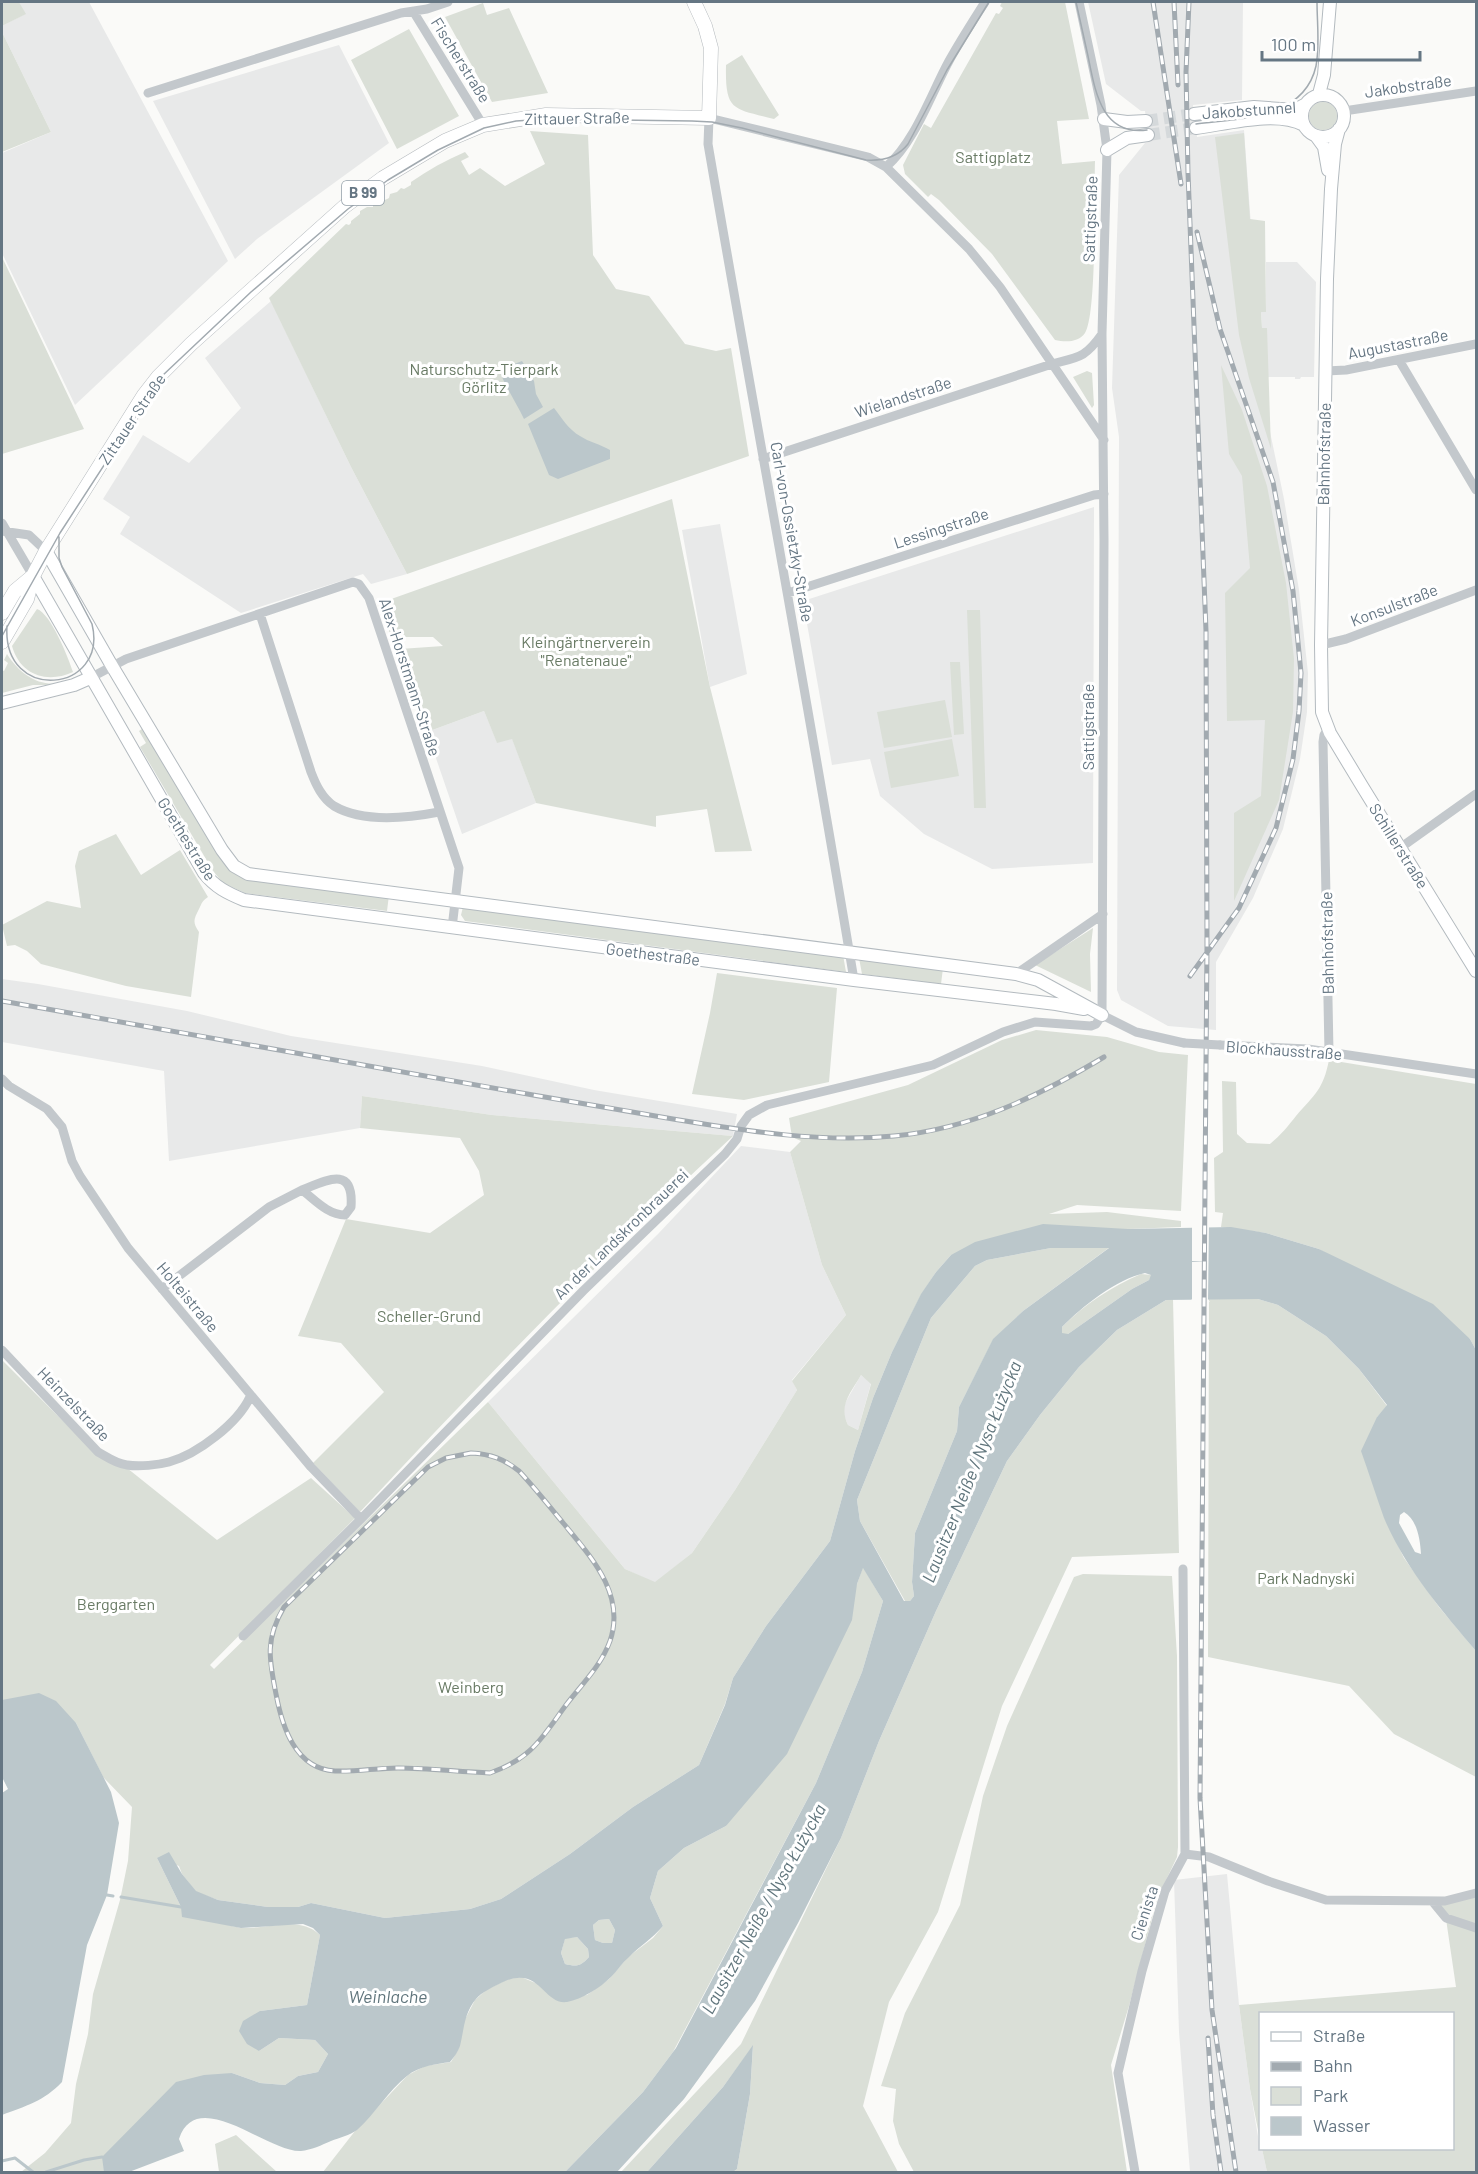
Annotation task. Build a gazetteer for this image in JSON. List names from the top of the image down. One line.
{"streets":{"main road":["Zittauer Straße","B 99"],"street":["Fischerstraße","Jakobstraße","Jakobstunnel","Sattigstraße","Augustastraße","Wielandstraße","Bahnhofstraße","Lessingstraße","Carl-von-Ossietzky-Straße","Konsulstraße","Alex-Horstmann-Straße","Goethestraße","Schillerstraße","Blockhausstraße","An der Landskronbrauerei","Holteistraße","Heinzelstraße","Cienista"]},"crossings":[["Fischerstraße","Zittauer Straße"],["Jakobstraße","Jakobstunnel"],["Jakobstraße","Bahnhofstraße"],["Jakobstunnel","Bahnhofstraße"],["Zittauer Straße","Wielandstraße"],["Zittauer Straße","Carl-von-Ossietzky-Straße"],["Zittauer Straße","Goethestraße"],["Sattigstraße","Lessingstraße"],["Sattigstraße","Goethestraße"],["Sattigstraße","Blockhausstraße"],["Sattigstraße","An der Landskronbrauerei"],["Augustastraße","Bahnhofstraße"],["Wielandstraße","Carl-von-Ossietzky-Straße"],["Bahnhofstraße","Konsulstraße"],["Bahnhofstraße","Schillerstraße"],["Bahnhofstraße","Blockhausstraße"],["Lessingstraße","Carl-von-Ossietzky-Straße"],["Carl-von-Ossietzky-Straße","Goethestraße"],["Alex-Horstmann-Straße","Goethestraße"],["Goethestraße","Blockhausstraße"],["Goethestraße","An der Landskronbrauerei"],["Blockhausstraße","An der Landskronbrauerei"],["An der Landskronbrauerei","Holteistraße"],["Holteistraße","Heinzelstraße"]],"water":["Lausitzer Neiße / Nysa Łużycka","Weinlache"],"parks":["Sattigplatz","Naturschutz-Tierpark Görlitz","Kleingärtnerverein \"Renatenaue\"","Scheller-Grund","Park Nadnyski","Berggarten","Weinberg"],"legend":["Straße","Bahn","Park","Wasser"],"scale_bar":"100 m"}
